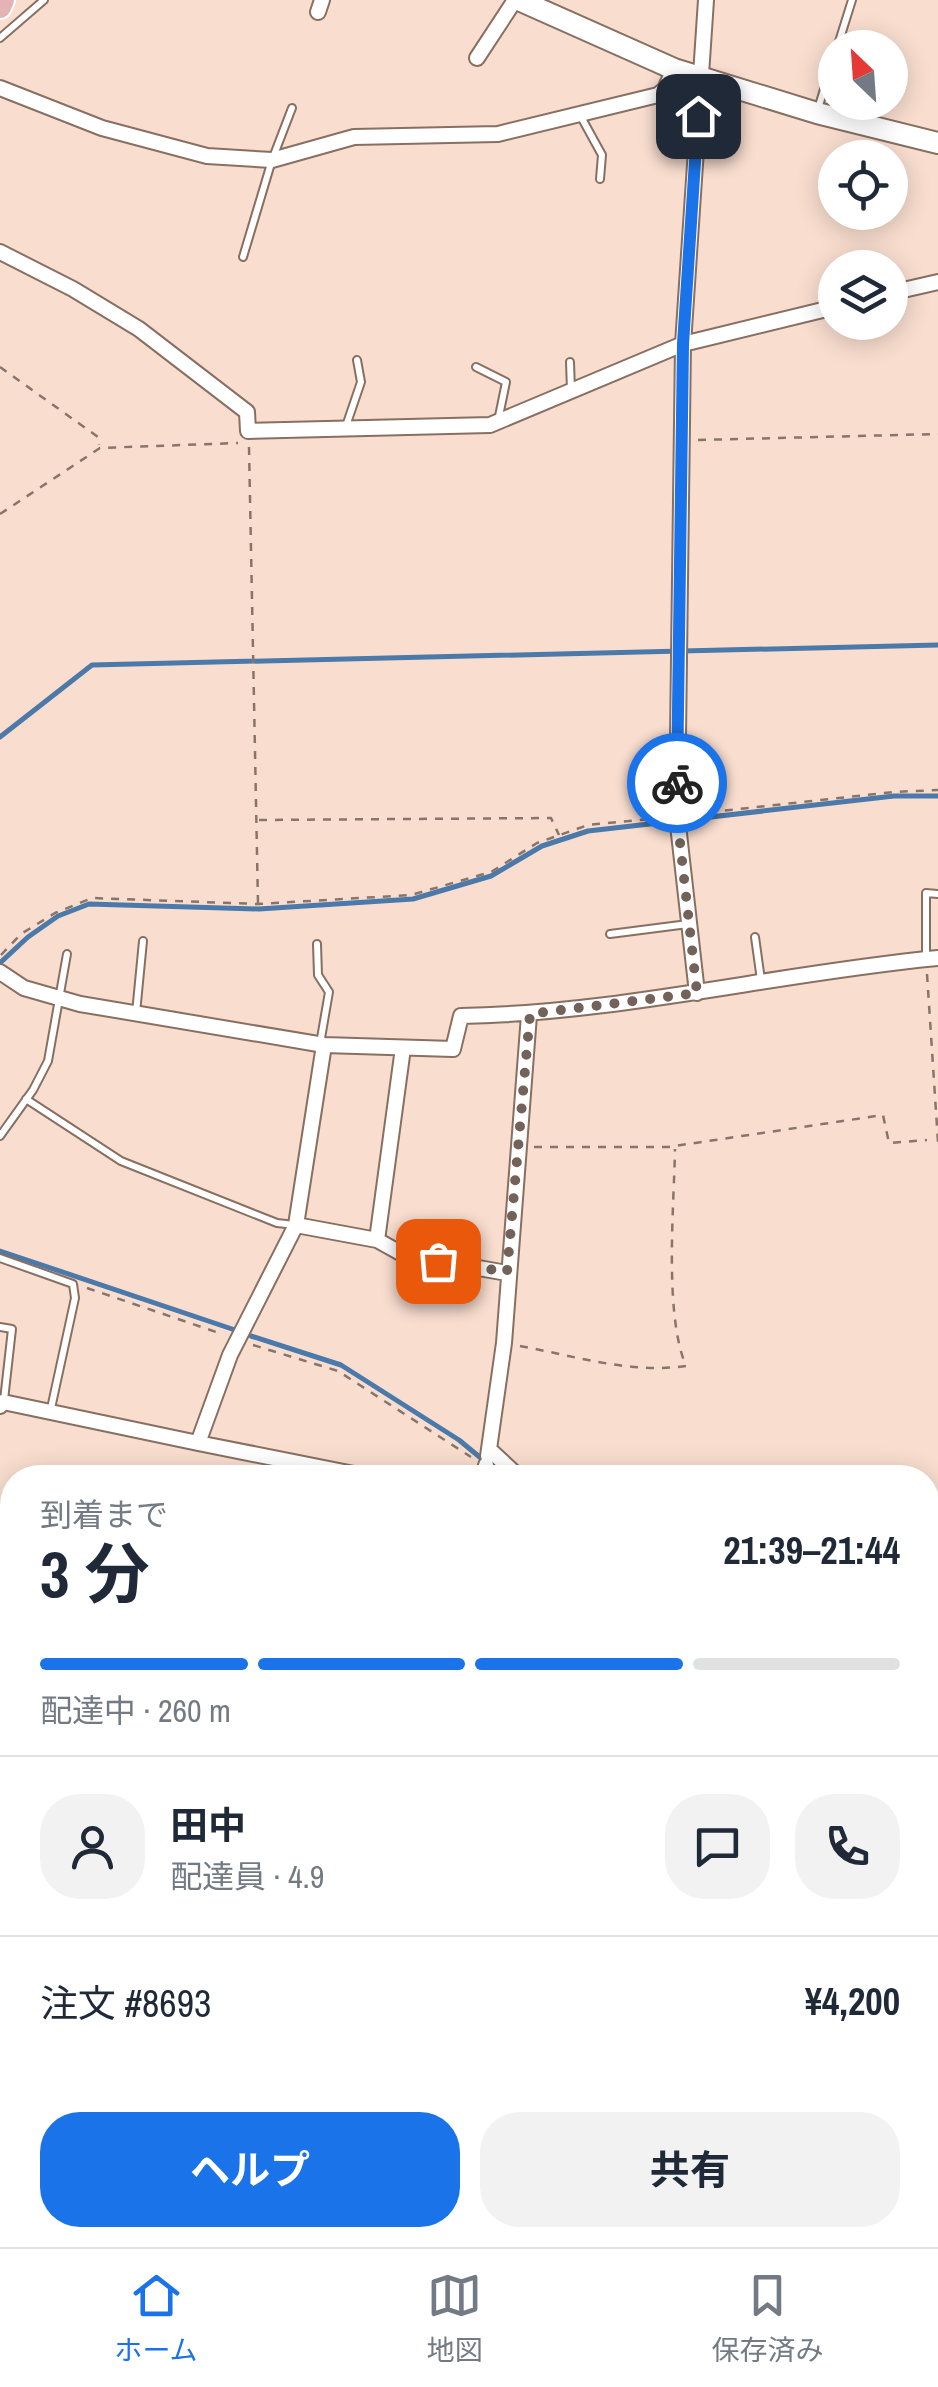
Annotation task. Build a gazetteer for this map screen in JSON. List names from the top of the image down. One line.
{"north":"top left","page":{"heading":["3 分","到着まで","21:39–21:44"],"panel":["田中","配達員 · 4.9","注文 #8693","¥4,200"],"bar":"配達中 · 260 m","buttons":["ヘルプ","共有"],"tabs":["ホーム","地図","保存済み"]}}
